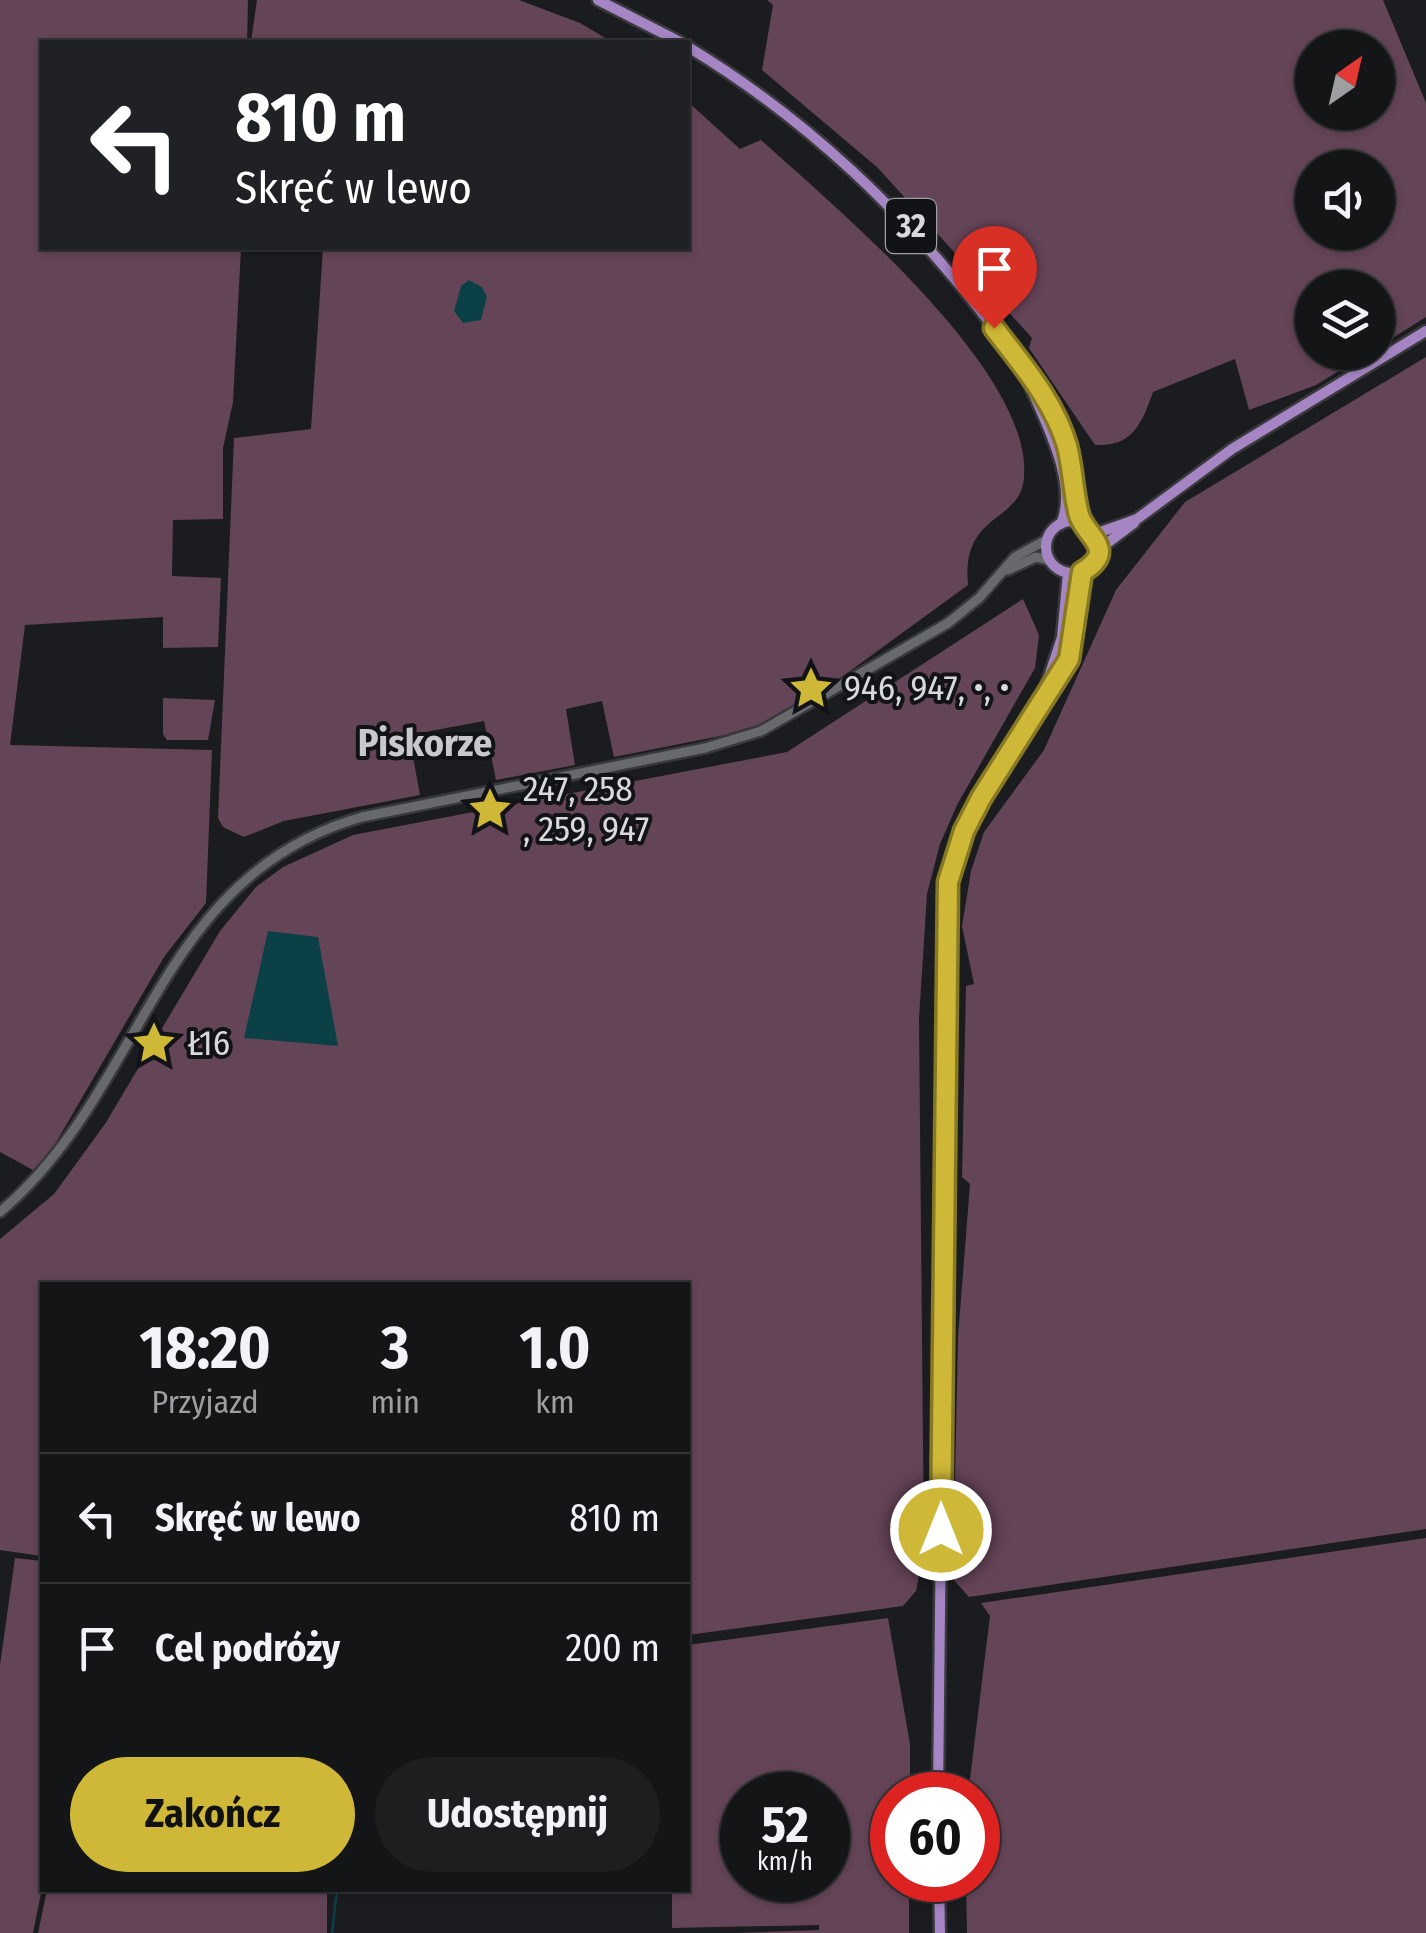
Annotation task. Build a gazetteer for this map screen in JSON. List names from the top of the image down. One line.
{"streets":{"main road":["32"]},"districts":["Piskorze"],"places":{"place":["946, 947, •, •","247, 258 , 259, 947","Ł16"]},"north":"top right","page":{"turn":["810 m","Skręć w lewo"],"eta":["18:20","Przyjazd","3","min","1.0","km"],"list":[{"name":"Skręć w lewo","value":"810 m"},{"name":"Cel podróży","value":"200 m"}],"buttons":["Zakończ","Udostępnij"],"speed":"52 km/h","limit":"60"}}
